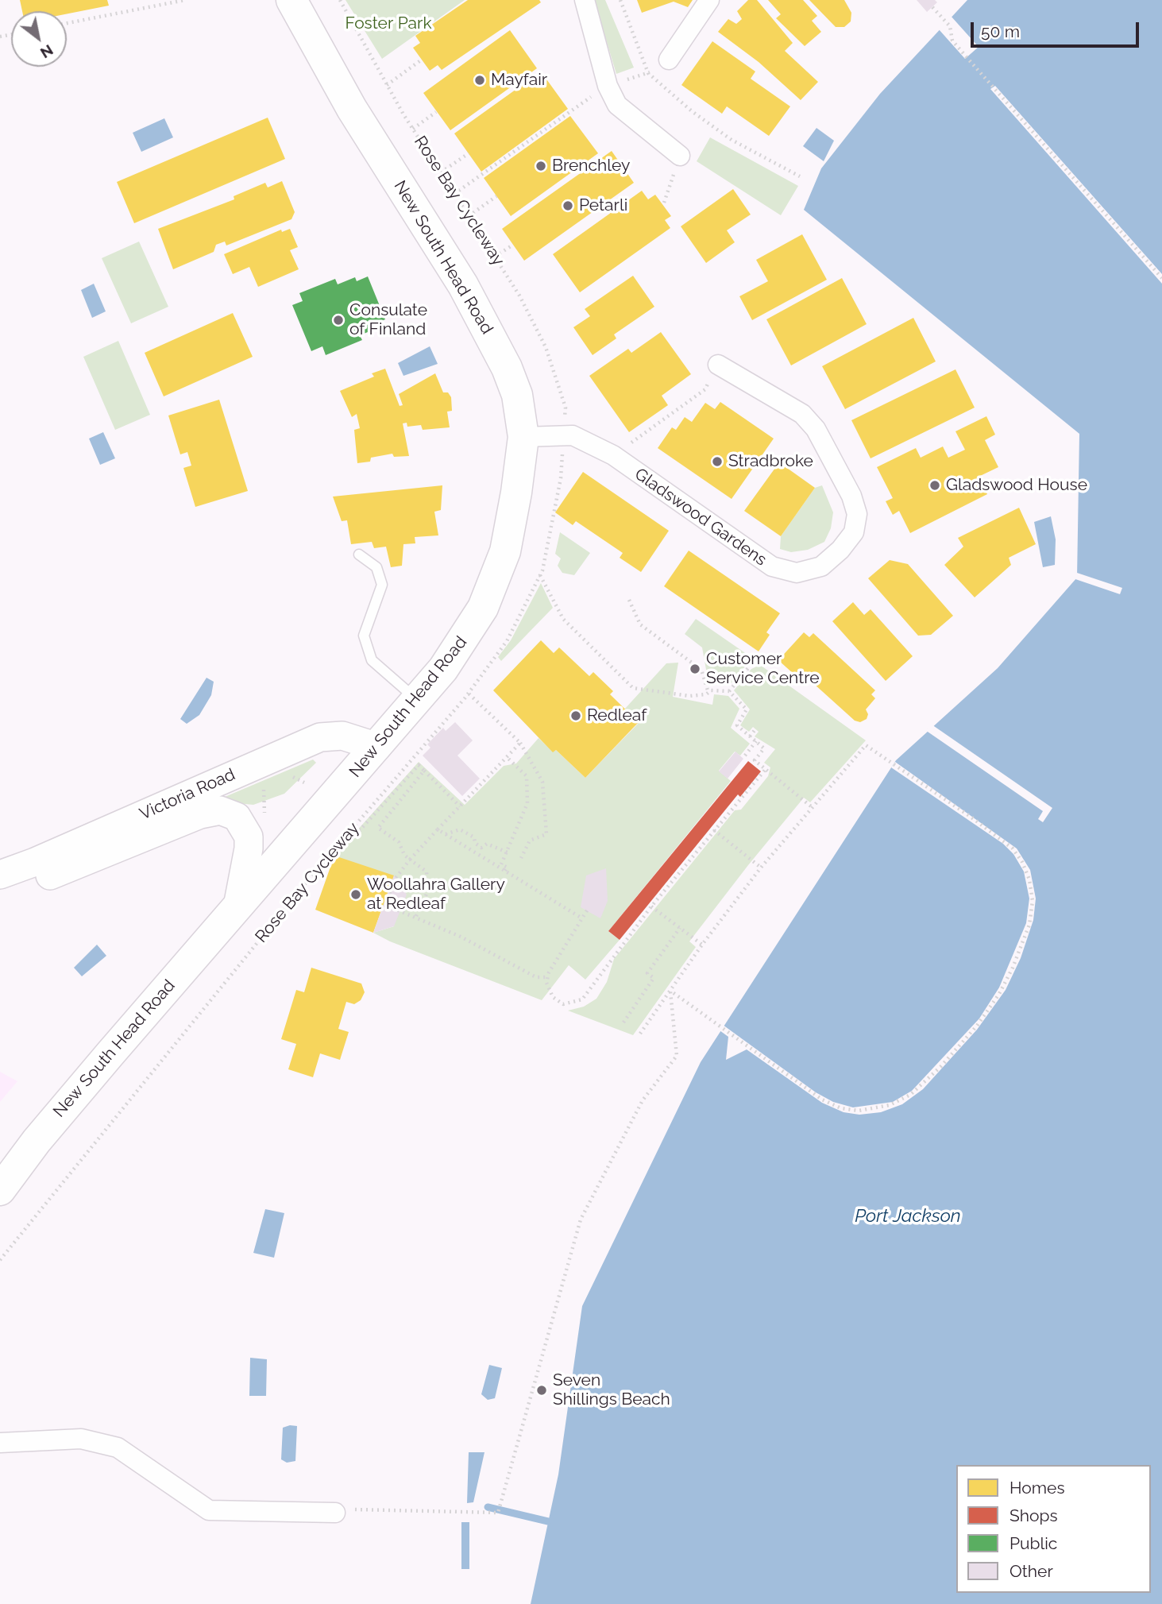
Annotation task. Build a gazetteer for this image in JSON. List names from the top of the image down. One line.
{"streets":{"main road":["New South Head Road"],"street":["Gladswood Gardens","Victoria Road"],"path":["Rose Bay Cycleway"]},"crossings":[["New South Head Road","Gladswood Gardens"],["New South Head Road","Victoria Road"]],"water":["Port Jackson"],"parks":["Foster Park"],"places":["Mayfair","Brenchley","Petarli","Consulate of Finland","Stradbroke","Gladswood House","Customer Service Centre","Redleaf","Woollahra Gallery at Redleaf","Seven Shillings Beach"],"legend":["Homes","Shops","Public","Other"],"scale_bar":"50 m","north":"bottom right"}
